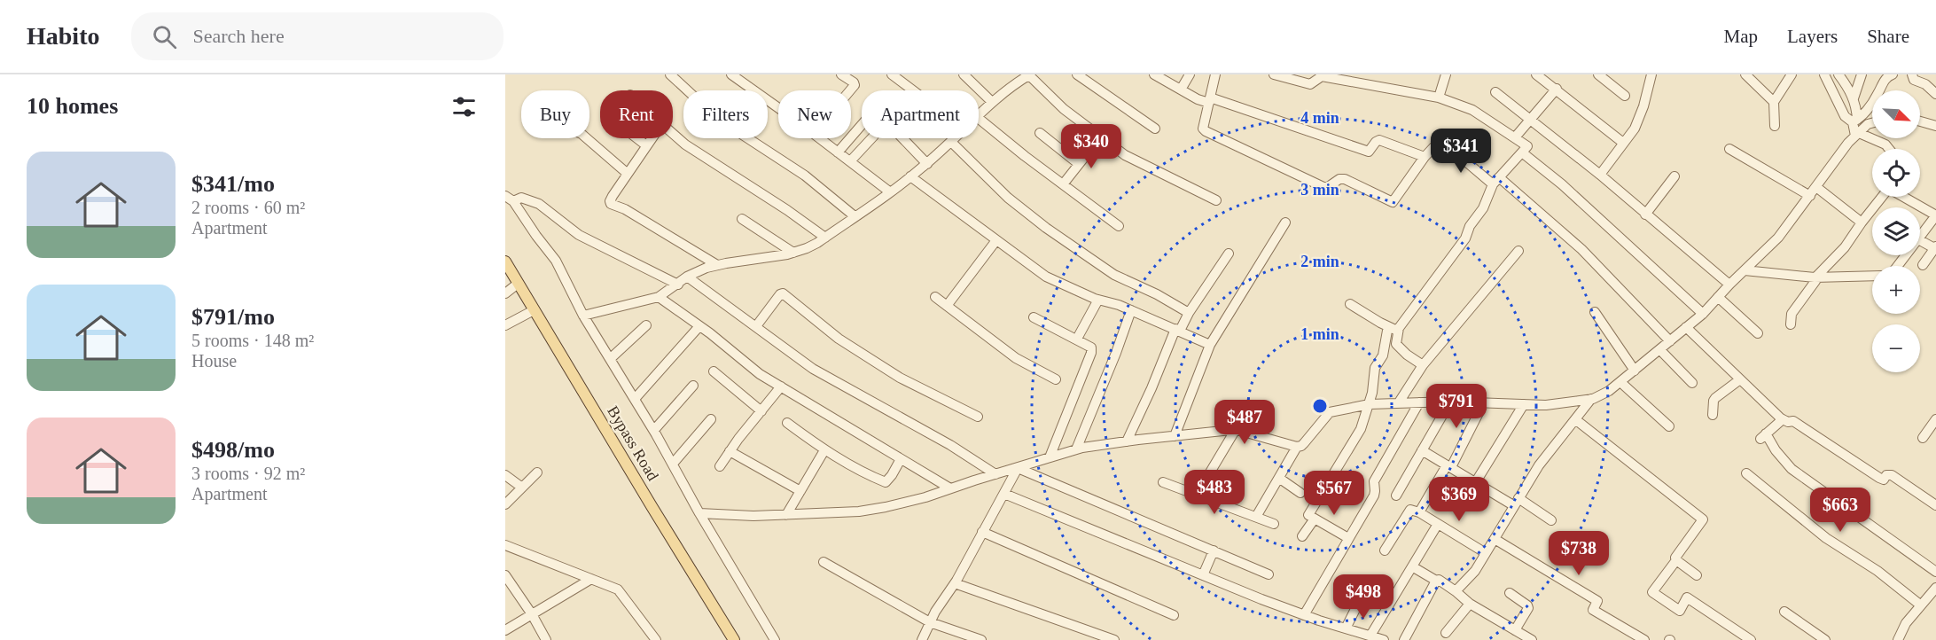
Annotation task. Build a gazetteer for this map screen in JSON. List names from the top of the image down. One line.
{"streets":{"main road":["Bypass Road"]},"north":"bottom right","page":{"header":"Habito","search":"Search here","nav":["Map","Layers","Share"],"heading":"10 homes","map_buttons":["+","−"],"chip":["Buy","Rent","Filters","New","Apartment"],"price":["$340","$341","$791","$487","$483","$567","$369","$663","$738","$498"],"list":[{"name":"$341/mo","note":"2 rooms · 60 m² · Apartment"},{"name":"$791/mo","note":"5 rooms · 148 m² · House"},{"name":"$498/mo","note":"3 rooms · 92 m² · Apartment"}]},"rings":["4 min","3 min","2 min","1 min"]}
